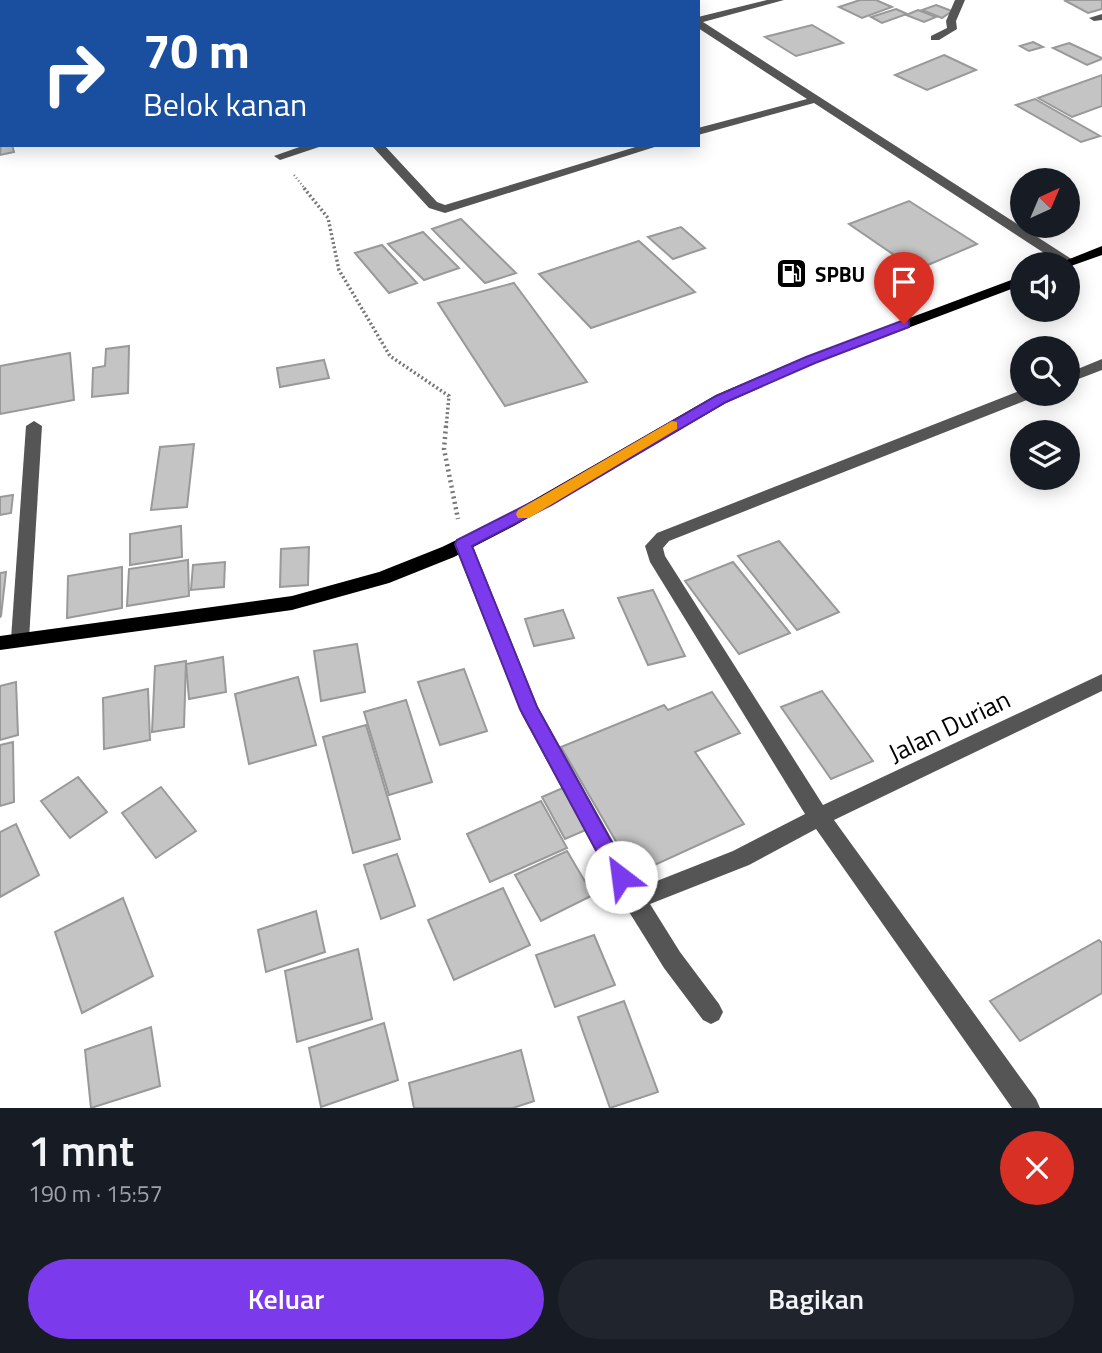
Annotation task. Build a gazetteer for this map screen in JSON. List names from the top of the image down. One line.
{"streets":{"street":["Jalan Durian"]},"places":{"fuel station":["SPBU"]},"north":"top right","page":{"turn":["70 m","Belok kanan"],"heading":["1 mnt","190 m · 15:57"],"buttons":["Keluar","Bagikan"]}}
